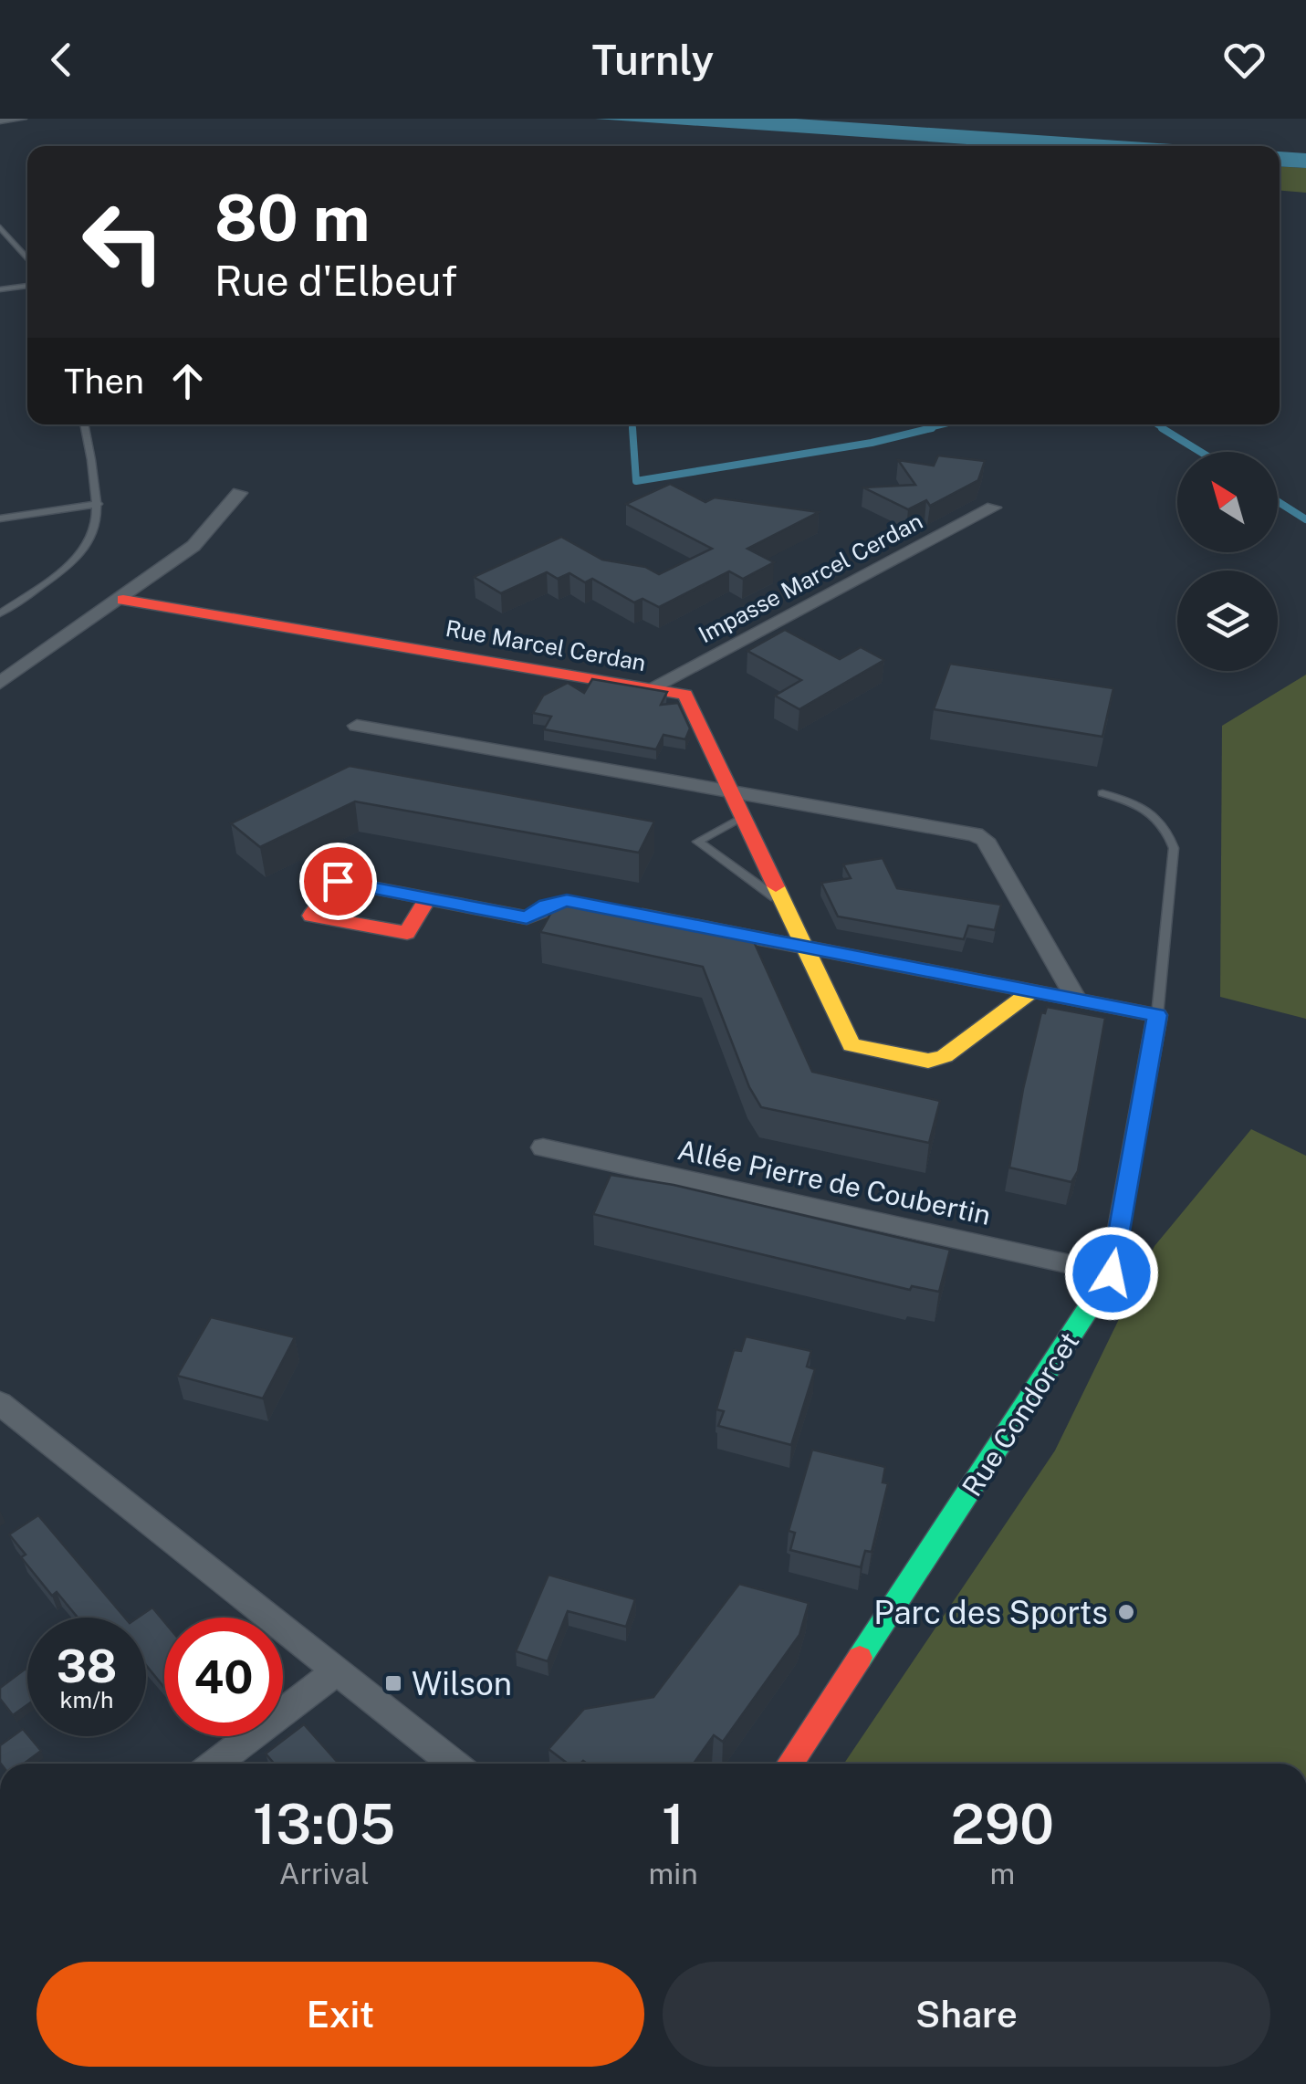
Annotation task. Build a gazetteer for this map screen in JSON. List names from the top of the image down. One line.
{"streets":{"street":["Impasse Marcel Cerdan","Rue Marcel Cerdan","Allée Pierre de Coubertin","Rue Condorcet"]},"crossings":[["Impasse Marcel Cerdan","Rue Marcel Cerdan"],["Allée Pierre de Coubertin","Rue Condorcet"]],"places":{"other":["Parc des Sports"],"transit":["Wilson"]},"north":"top left","page":{"header":"Turnly","turn":["80 m","Rue d'Elbeuf"],"then":"Then","speed":"38 km/h","limit":"40","eta":["13:05","Arrival","1","min","290","m"],"buttons":["Exit","Share"]}}
